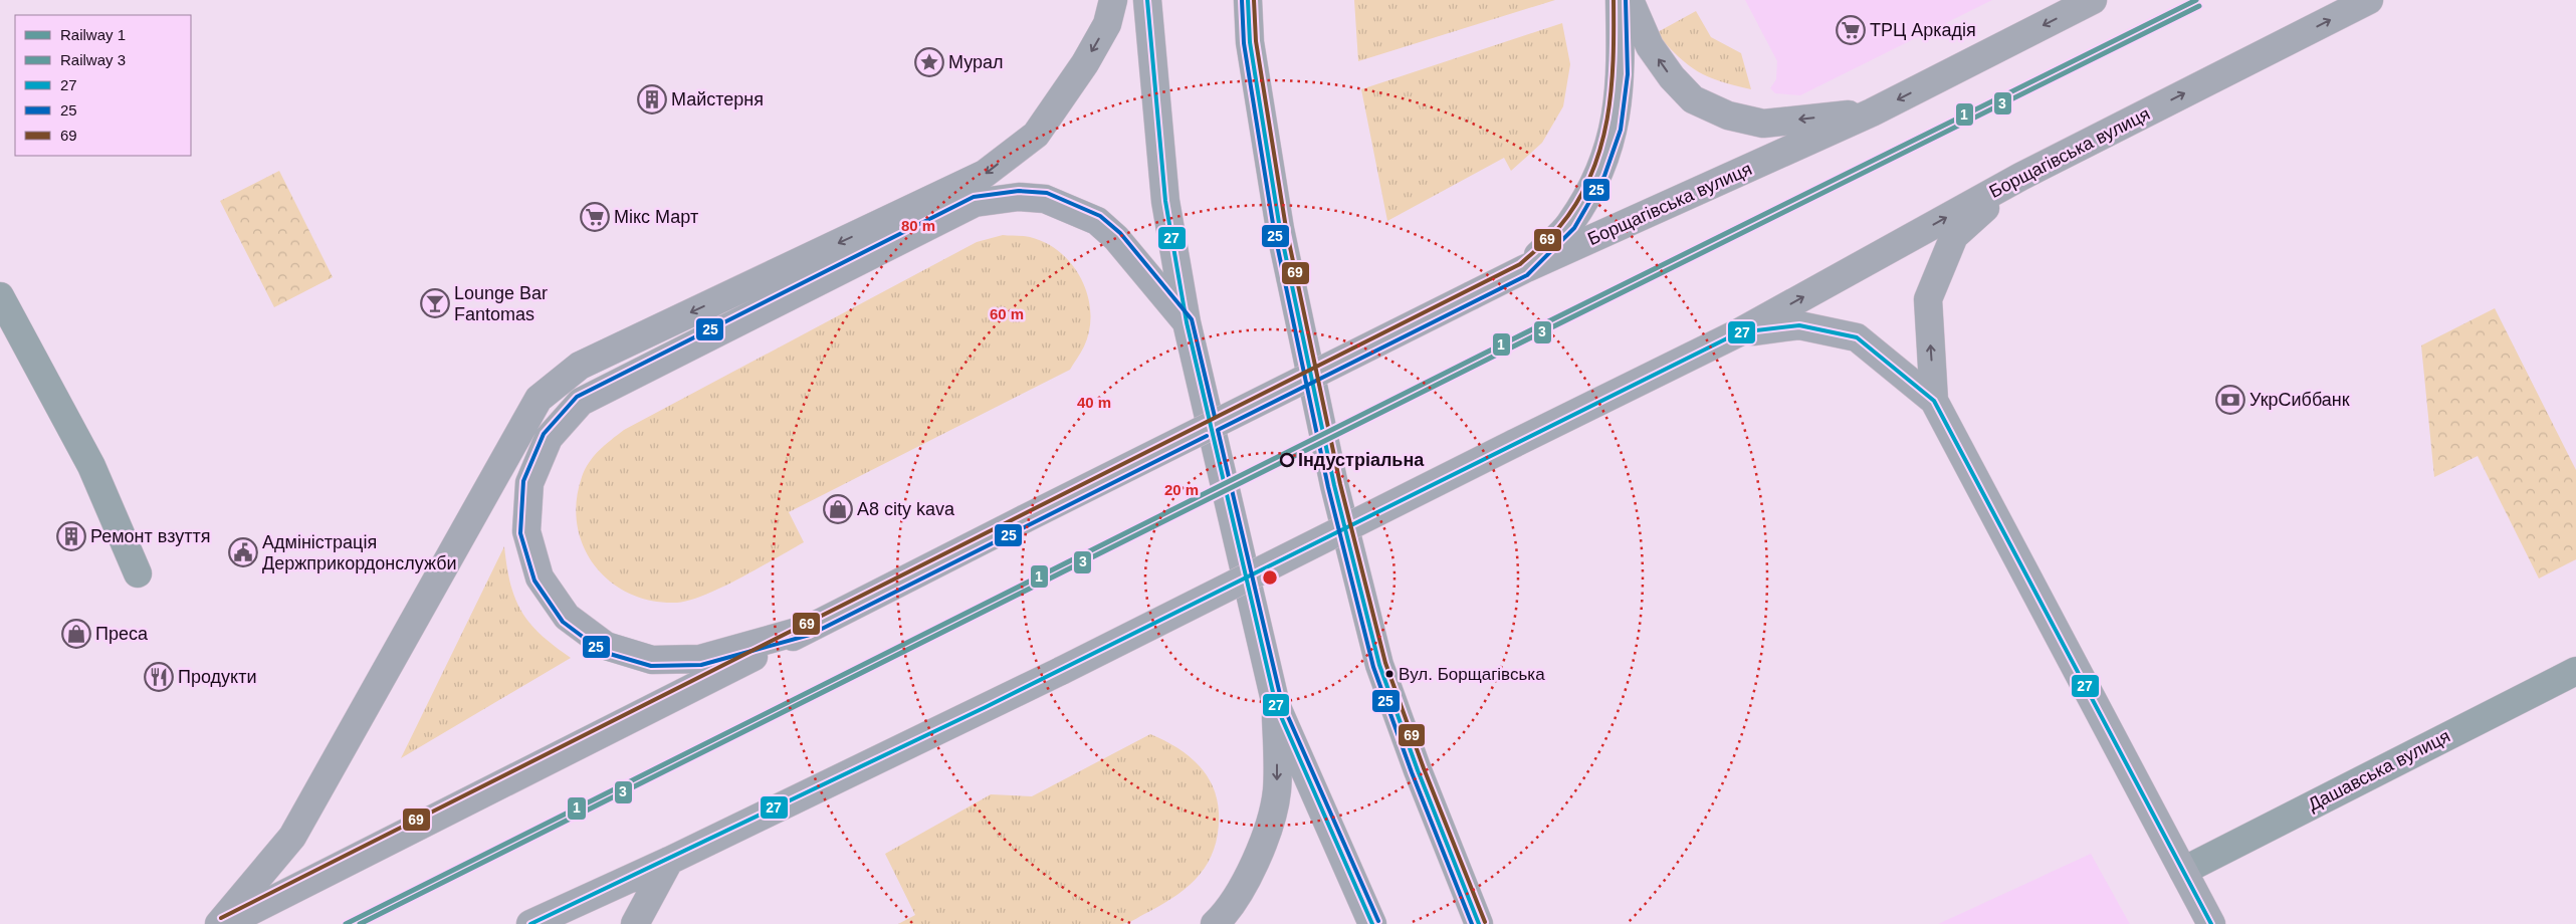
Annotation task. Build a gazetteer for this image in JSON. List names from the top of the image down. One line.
{"streets":{"main road":["Борщагівська вулиця"],"street":["Дашавська вулиця"]},"places":{"supermarket":["ТРЦ Аркадія","Мікс Март"],"place":["Мурал"],"building":["Майстерня","Ремонт взуття"],"bar":["Lounge Bar Fantomas"],"bank":["УкрСиббанк"],"other":["Індустріальна","Вул. Борщагівська"],"shop":["A8 city kava","Преса"],"public building":["Адміністрація Держприкордонслужби"],"restaurant":["Продукти"]},"lines":["rail line 1","transit line 27","transit line 25","transit line 69","rail line 3"],"legend":["Railway 1","Railway 3","27","25","69"],"rings":["80 m","60 m","40 m","20 m"]}
